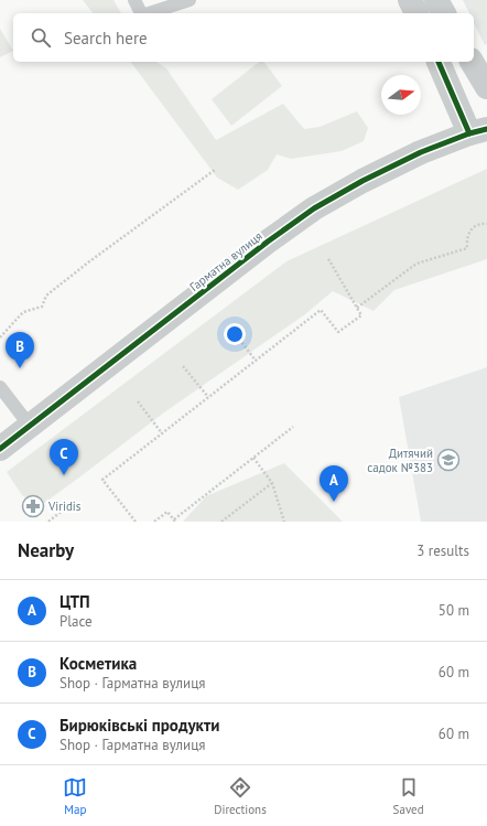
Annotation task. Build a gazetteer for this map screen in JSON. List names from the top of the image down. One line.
{"streets":{"street":["Гарматна вулиця"]},"places":{"school or university":["Дитячий садок №383"],"pharmacy":["Viridis"]},"north":"right","page":{"search":"Search here","pins":["B","C","A"],"heading":["Nearby","3 results"],"list":[{"mark":"A","name":"ЦТП","note":"Place","value":"50 m"},{"mark":"B","name":"Косметика","note":"Shop · Гарматна вулиця","value":"60 m"},{"mark":"C","name":"Бирюківські продукти","note":"Shop · Гарматна вулиця","value":"60 m"}],"nav":["Map","Directions","Saved"]}}
